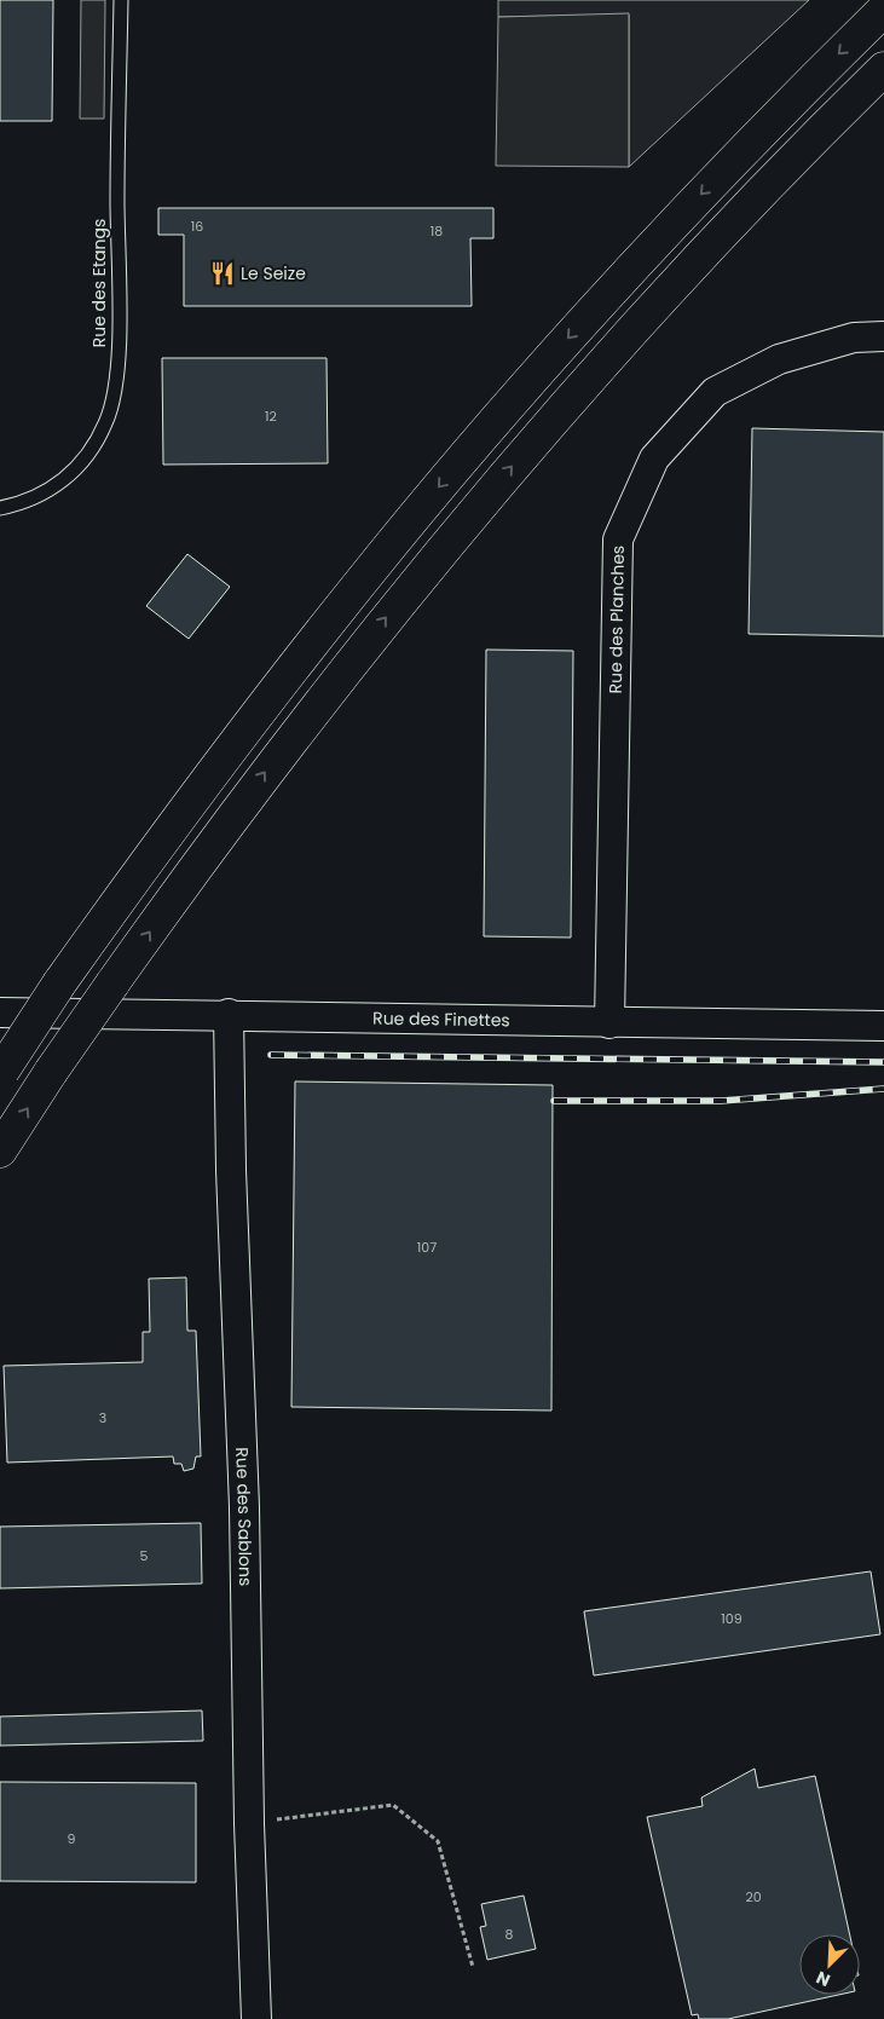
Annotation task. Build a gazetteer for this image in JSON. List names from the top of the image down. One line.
{"streets":{"street":["Rue des Planches","Rue des Finettes","Rue des Sablons"],"lane":["Rue des Etangs"]},"crossings":[["Rue des Planches","Rue des Finettes"],["Rue des Finettes","Rue des Sablons"]],"places":{"restaurant":["Le Seize"]},"house_numbers":["16","18","12","107","3","5","109","9","20","8"],"north":"bottom left"}
